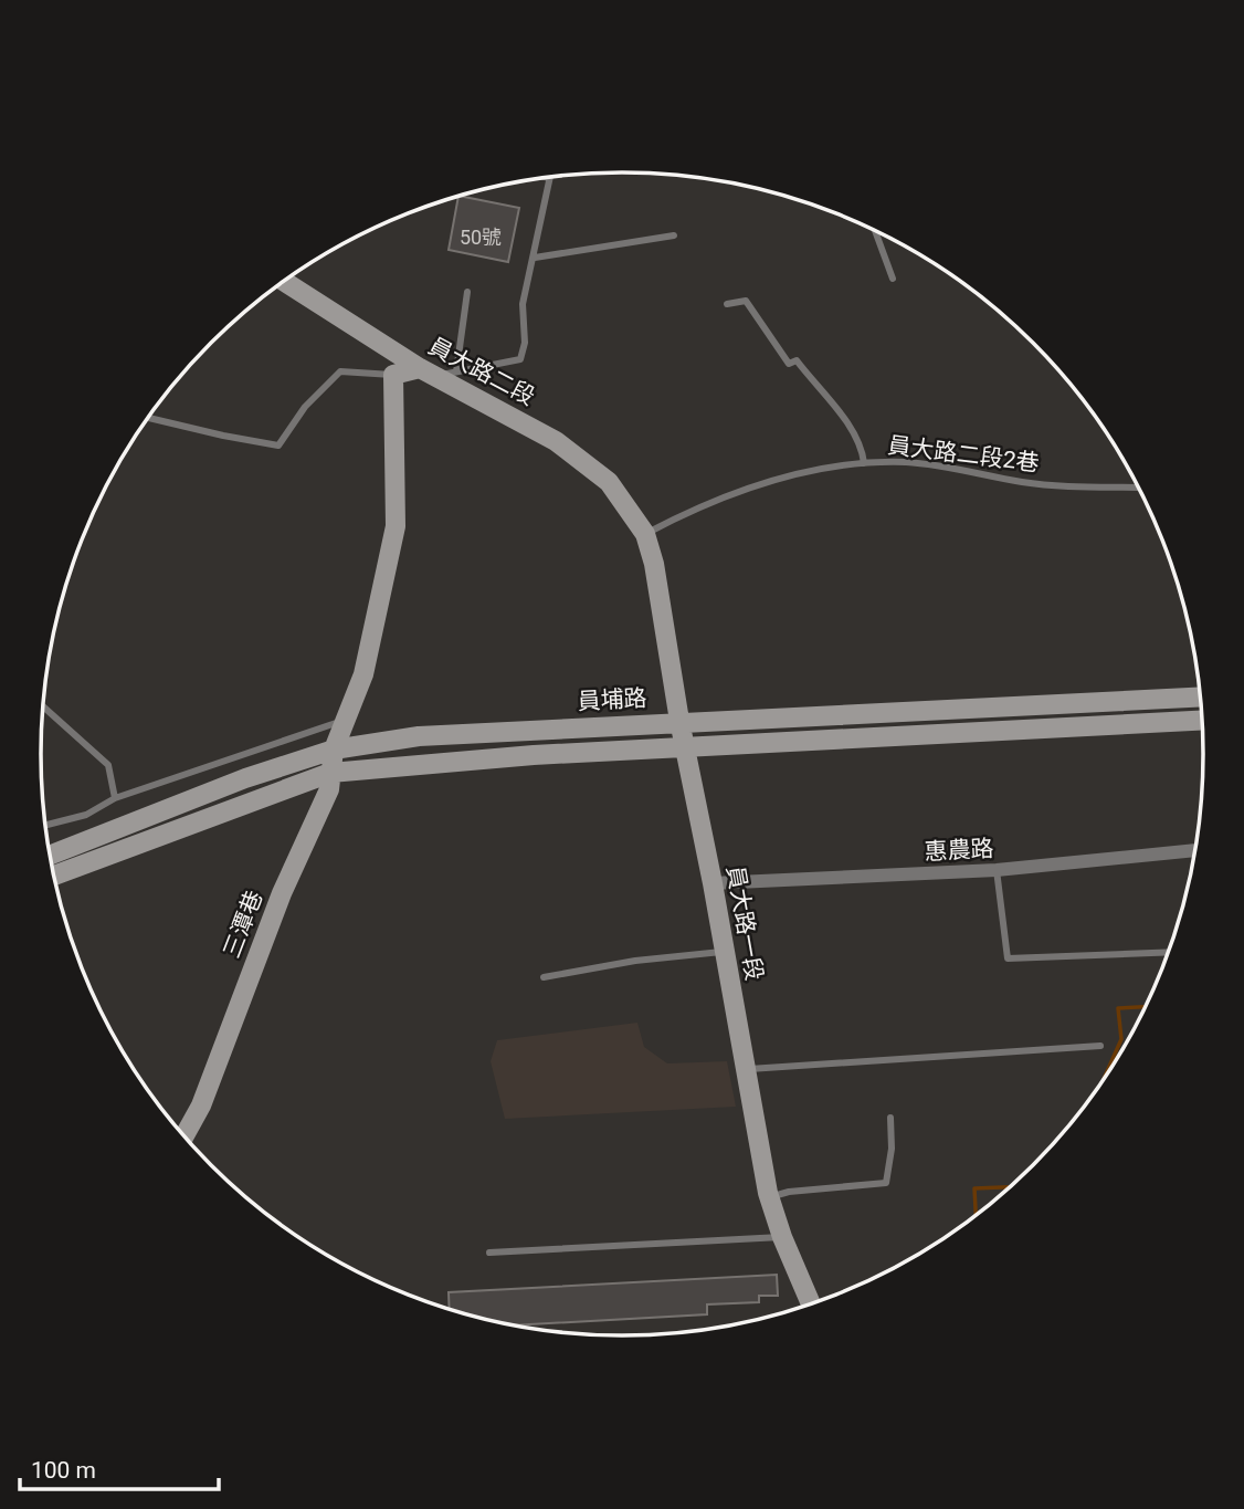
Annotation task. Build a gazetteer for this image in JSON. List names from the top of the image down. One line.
{"streets":{"street":["員大路二段","員埔路","惠農路","員大路一段","三潭巷"],"lane":["員大路二段2巷"]},"crossings":[["員大路二段","員大路二段2巷"],["員大路二段","員大路一段"],["員大路二段2巷","員大路一段"],["員埔路","員大路一段"],["員埔路","三潭巷"],["惠農路","員大路一段"]],"house_numbers":["50號"],"scale_bar":"100 m"}
